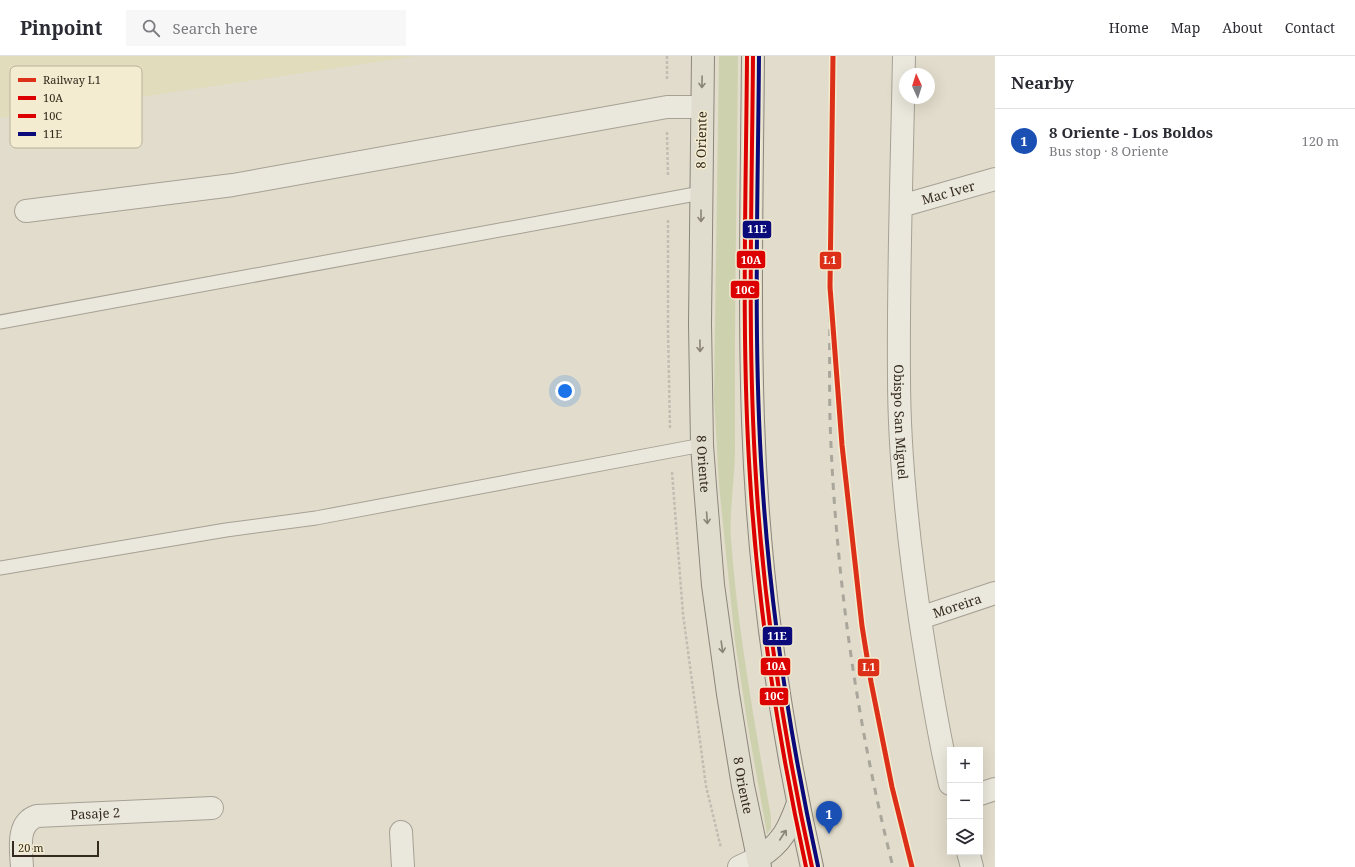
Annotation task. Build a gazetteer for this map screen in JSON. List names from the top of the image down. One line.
{"streets":{"main road":["8 Oriente"],"street":["Mac Iver","Obispo San Miguel","Moreira","Pasaje 2"]},"crossings":[["Mac Iver","Obispo San Miguel"],["Obispo San Miguel","Moreira"]],"lines":["rail line L1","transit line 10A","transit line 10C","transit line 11E"],"legend":["Railway L1","10A","10C","11E"],"scale_bar":"20 m","north":"top","page":{"header":"Pinpoint","search":"Search here","nav":["Home","Map","About","Contact"],"heading":"Nearby","list":[{"mark":"1","name":"8 Oriente - Los Boldos","note":"Bus stop · 8 Oriente","value":"120 m"}],"map_buttons":["+","−"],"pins":"1","scale":"20 m"}}
